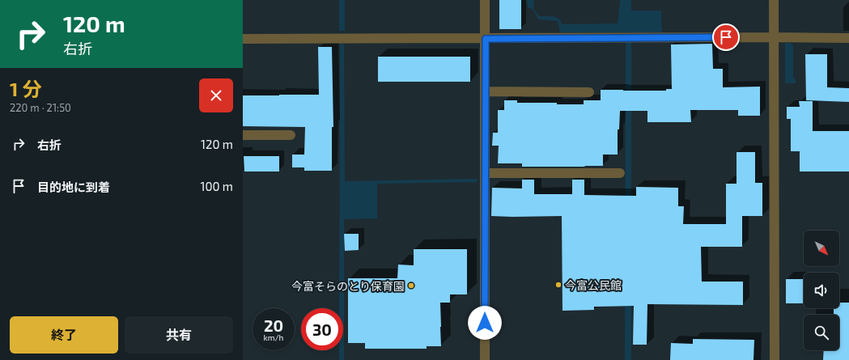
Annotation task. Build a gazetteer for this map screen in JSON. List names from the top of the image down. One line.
{"places":["今富公民館","今富そらのとり保育園"],"north":"bottom right","page":{"turn":["120 m","右折"],"heading":["1 分","220 m · 21:50"],"list":[{"name":"右折","value":"120 m"},{"name":"目的地に到着","value":"100 m"}],"speed":"20 km/h","limit":"30","buttons":["終了","共有"]}}
